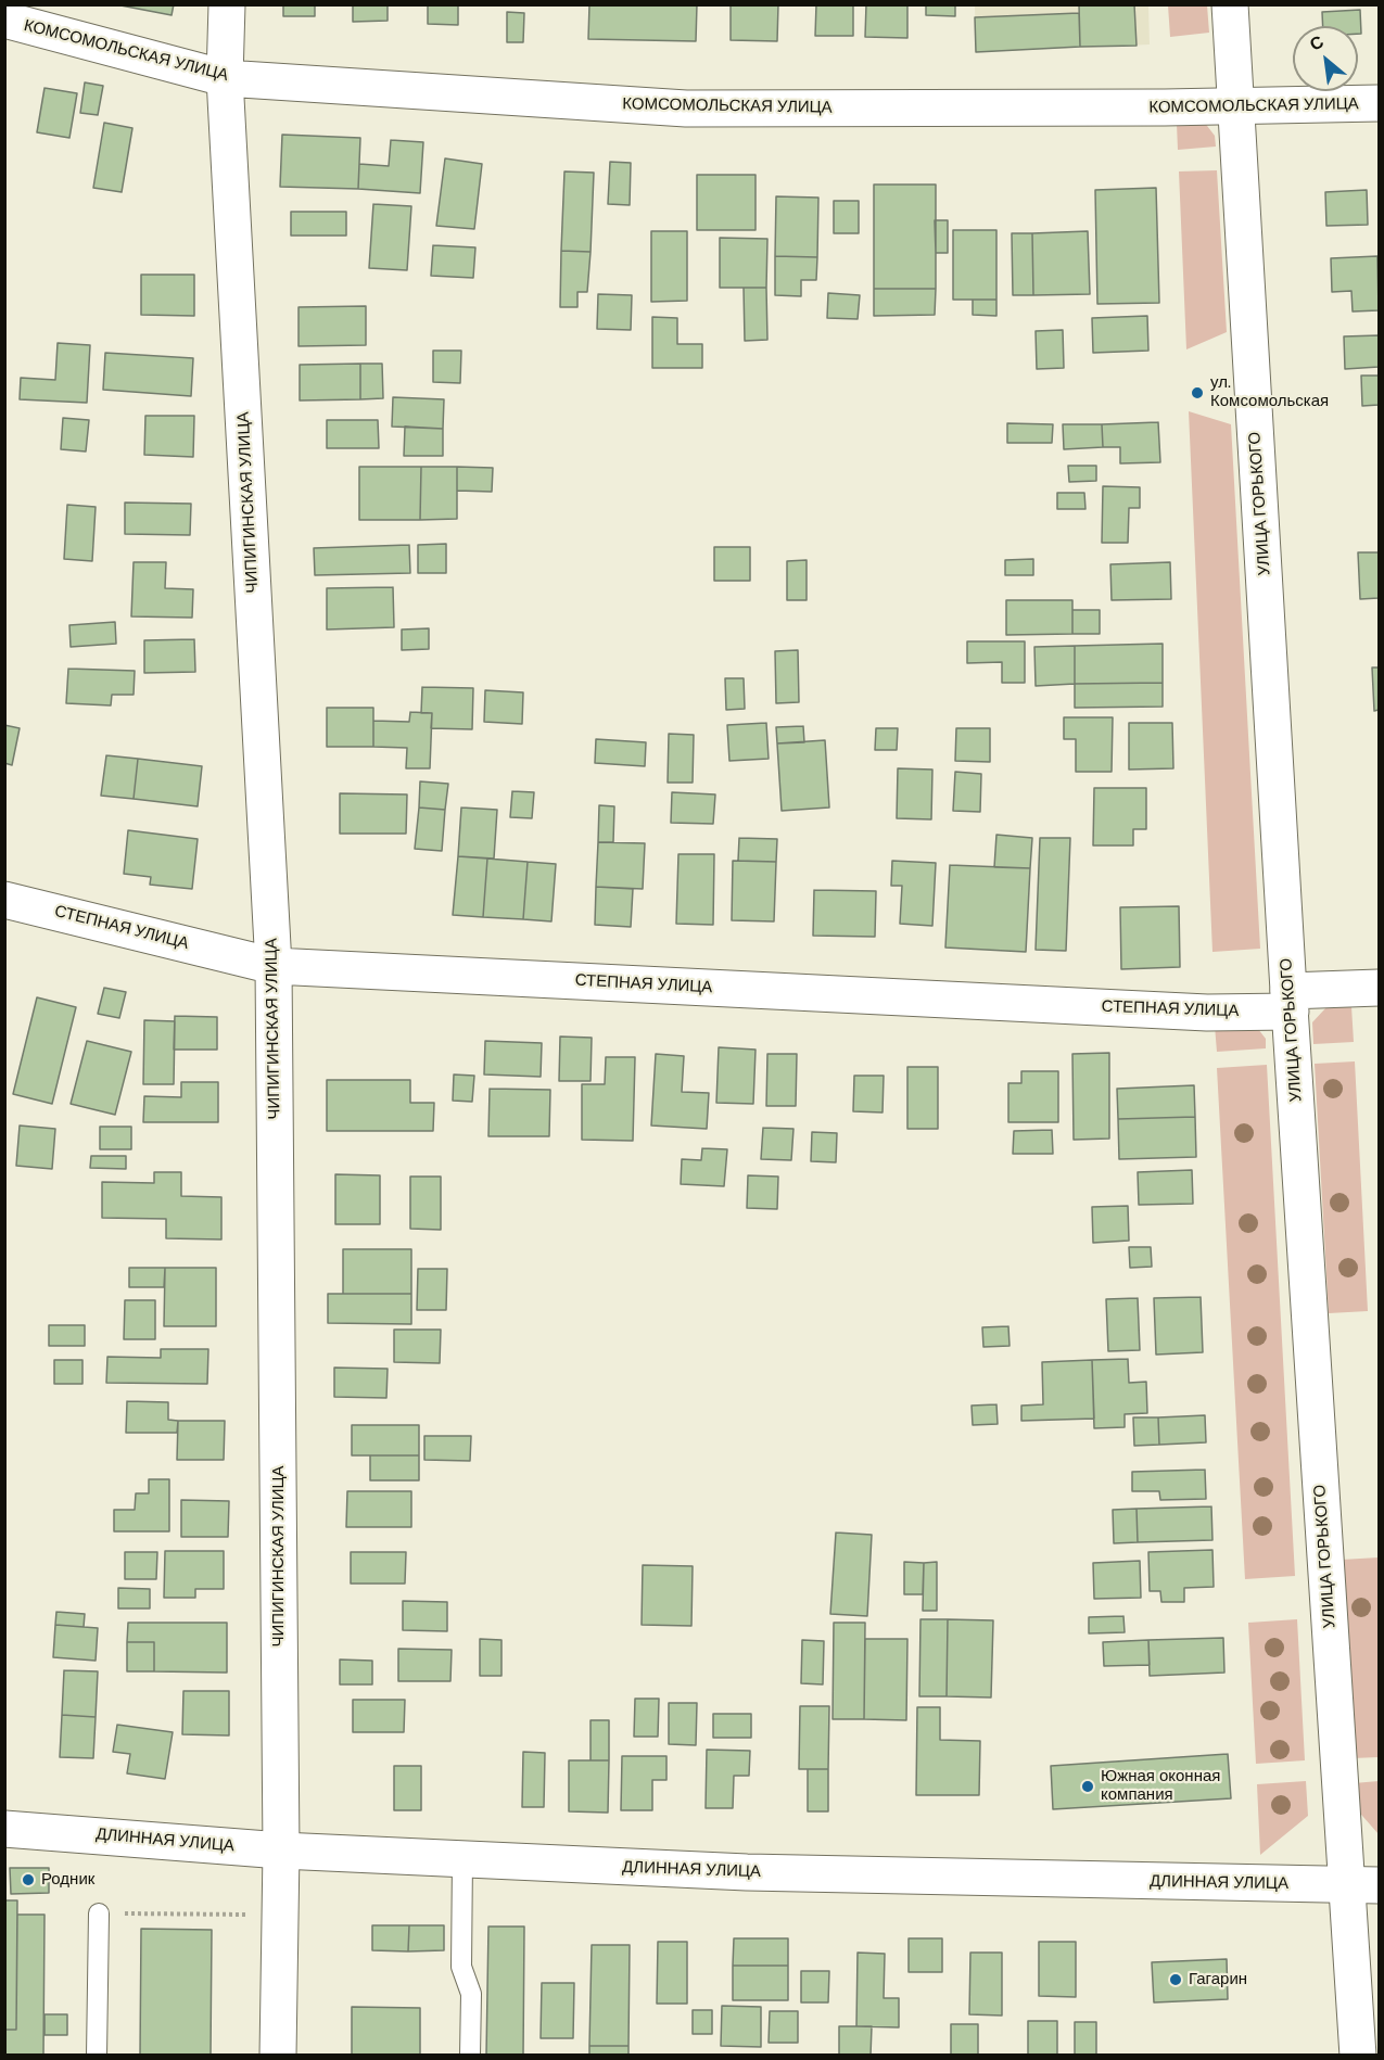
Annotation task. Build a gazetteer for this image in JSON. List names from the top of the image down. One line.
{"streets":{"street":["КОМСОМОЛЬСКАЯ УЛИЦА","ЧИПИГИНСКАЯ УЛИЦА","УЛИЦА ГОРЬКОГО","СТЕПНАЯ УЛИЦА","ДЛИННАЯ УЛИЦА"]},"crossings":[["КОМСОМОЛЬСКАЯ УЛИЦА","ЧИПИГИНСКАЯ УЛИЦА"],["КОМСОМОЛЬСКАЯ УЛИЦА","УЛИЦА ГОРЬКОГО"],["ЧИПИГИНСКАЯ УЛИЦА","СТЕПНАЯ УЛИЦА"],["ЧИПИГИНСКАЯ УЛИЦА","ДЛИННАЯ УЛИЦА"],["УЛИЦА ГОРЬКОГО","СТЕПНАЯ УЛИЦА"],["УЛИЦА ГОРЬКОГО","ДЛИННАЯ УЛИЦА"]],"places":["ул. Комсомольская","Южная оконная компания","Родник","Гагарин"],"north":"top left"}
